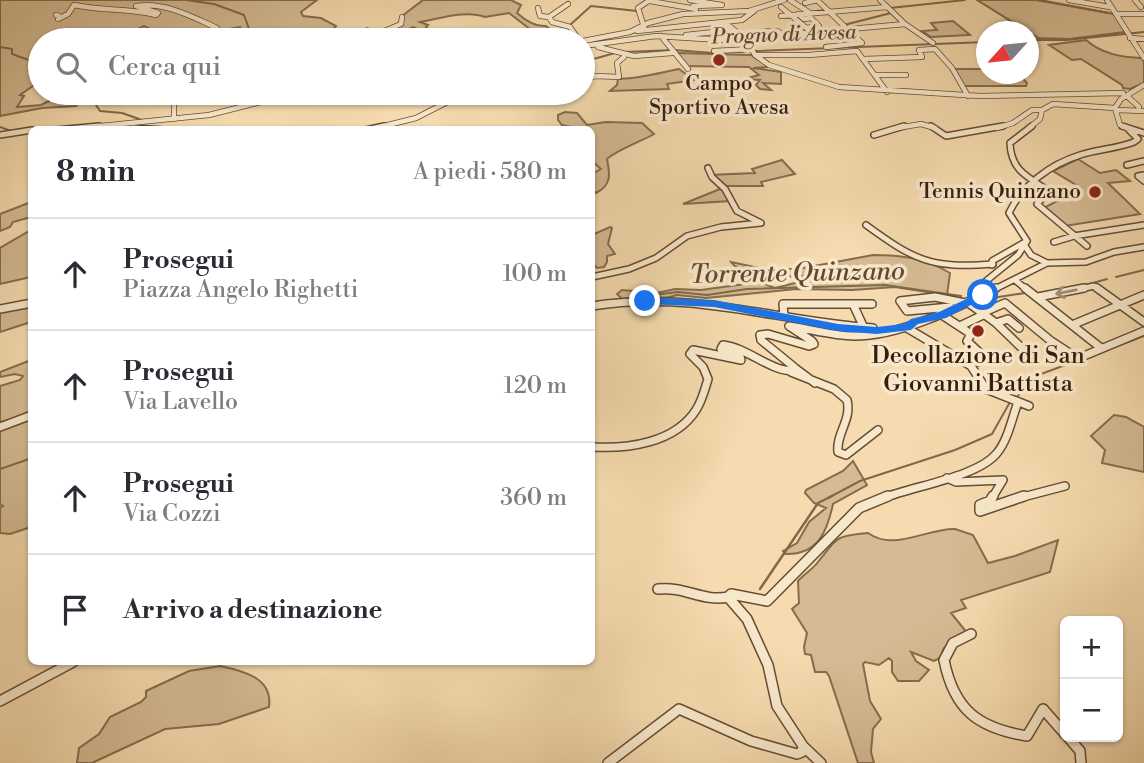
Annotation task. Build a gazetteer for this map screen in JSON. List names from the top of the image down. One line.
{"water":["Progno di Avesa","Torrente Quinzano"],"places":["Campo Sportivo Avesa","Tennis Quinzano","Decollazione di San Giovanni Battista"],"north":"bottom left","page":{"search":"Cerca qui","heading":["8 min","A piedi · 580 m"],"list":[["Prosegui","Piazza Angelo Righetti","100 m"],["Prosegui","Via Lavello","120 m"],["Prosegui","Via Cozzi","360 m"],"Arrivo a destinazione"],"map_buttons":["+","−"]}}
